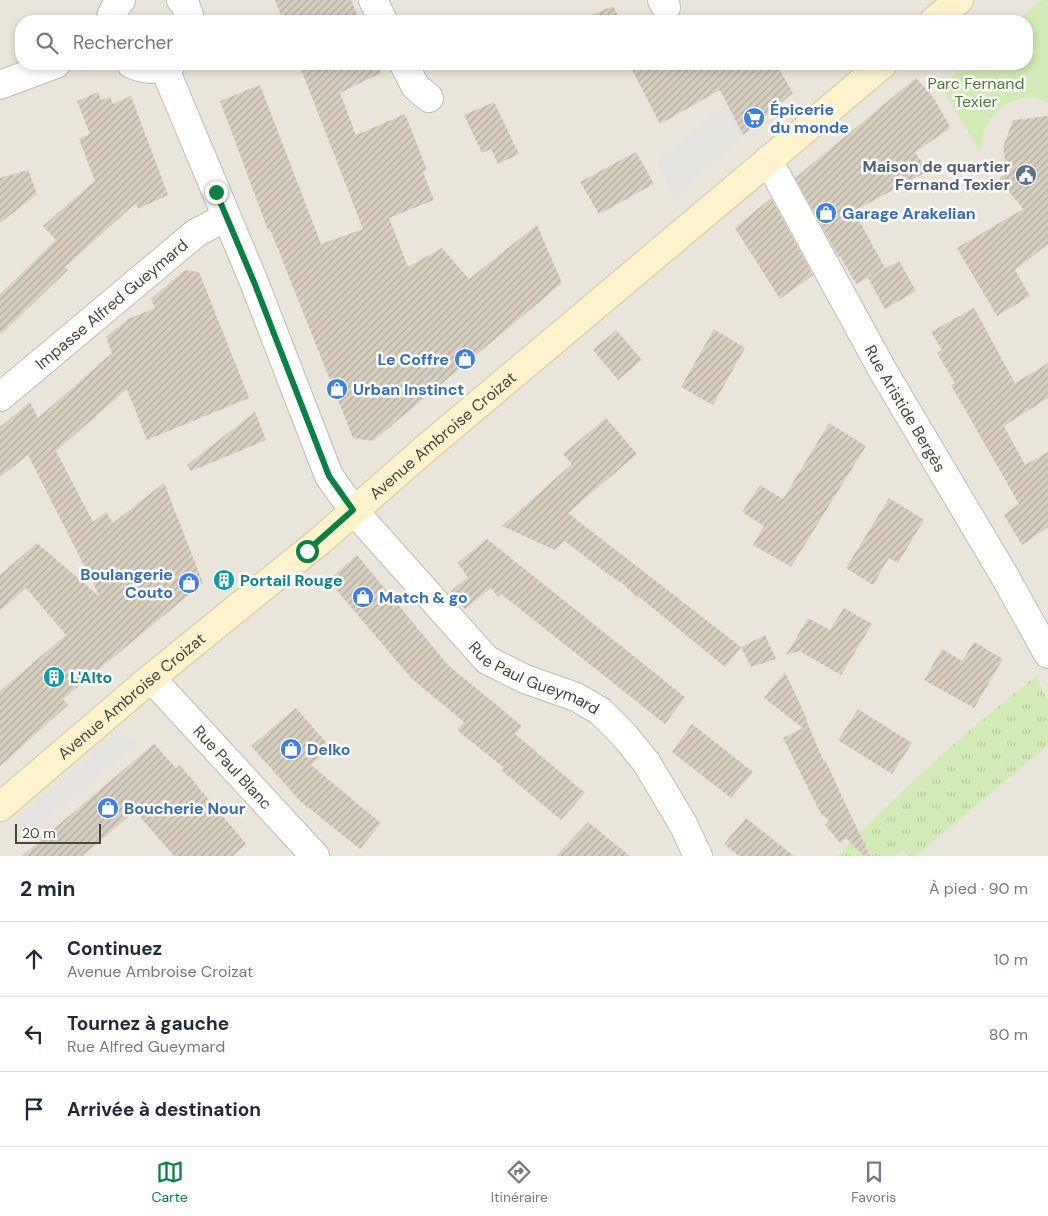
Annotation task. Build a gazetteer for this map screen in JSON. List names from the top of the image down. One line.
{"streets":{"street":["Impasse Alfred Gueymard","Rue Aristide Bergès","Avenue Ambroise Croizat","Rue Paul Gueymard","Rue Paul Blanc"]},"crossings":[["Impasse Alfred Gueymard","Rue Paul Gueymard"],["Rue Aristide Bergès","Avenue Ambroise Croizat"],["Avenue Ambroise Croizat","Rue Paul Gueymard"],["Avenue Ambroise Croizat","Rue Paul Blanc"]],"parks":["Parc Fernand Texier"],"places":{"supermarket":["Épicerie du monde"],"public building":["Maison de quartier Fernand Texier"],"shop":["Garage Arakelian","Le Coffre","Urban Instinct","Boulangerie Couto","Match & go","Delko","Boucherie Nour"],"building":["Portail Rouge","L'Alto"]},"scale_bar":"20 m","page":{"search":"Rechercher","scale":"20 m","heading":["2 min","À pied · 90 m"],"list":[["Continuez","Avenue Ambroise Croizat","10 m"],["Tournez à gauche","Rue Alfred Gueymard","80 m"],"Arrivée à destination"],"nav":["Carte","Itinéraire","Favoris"]}}
